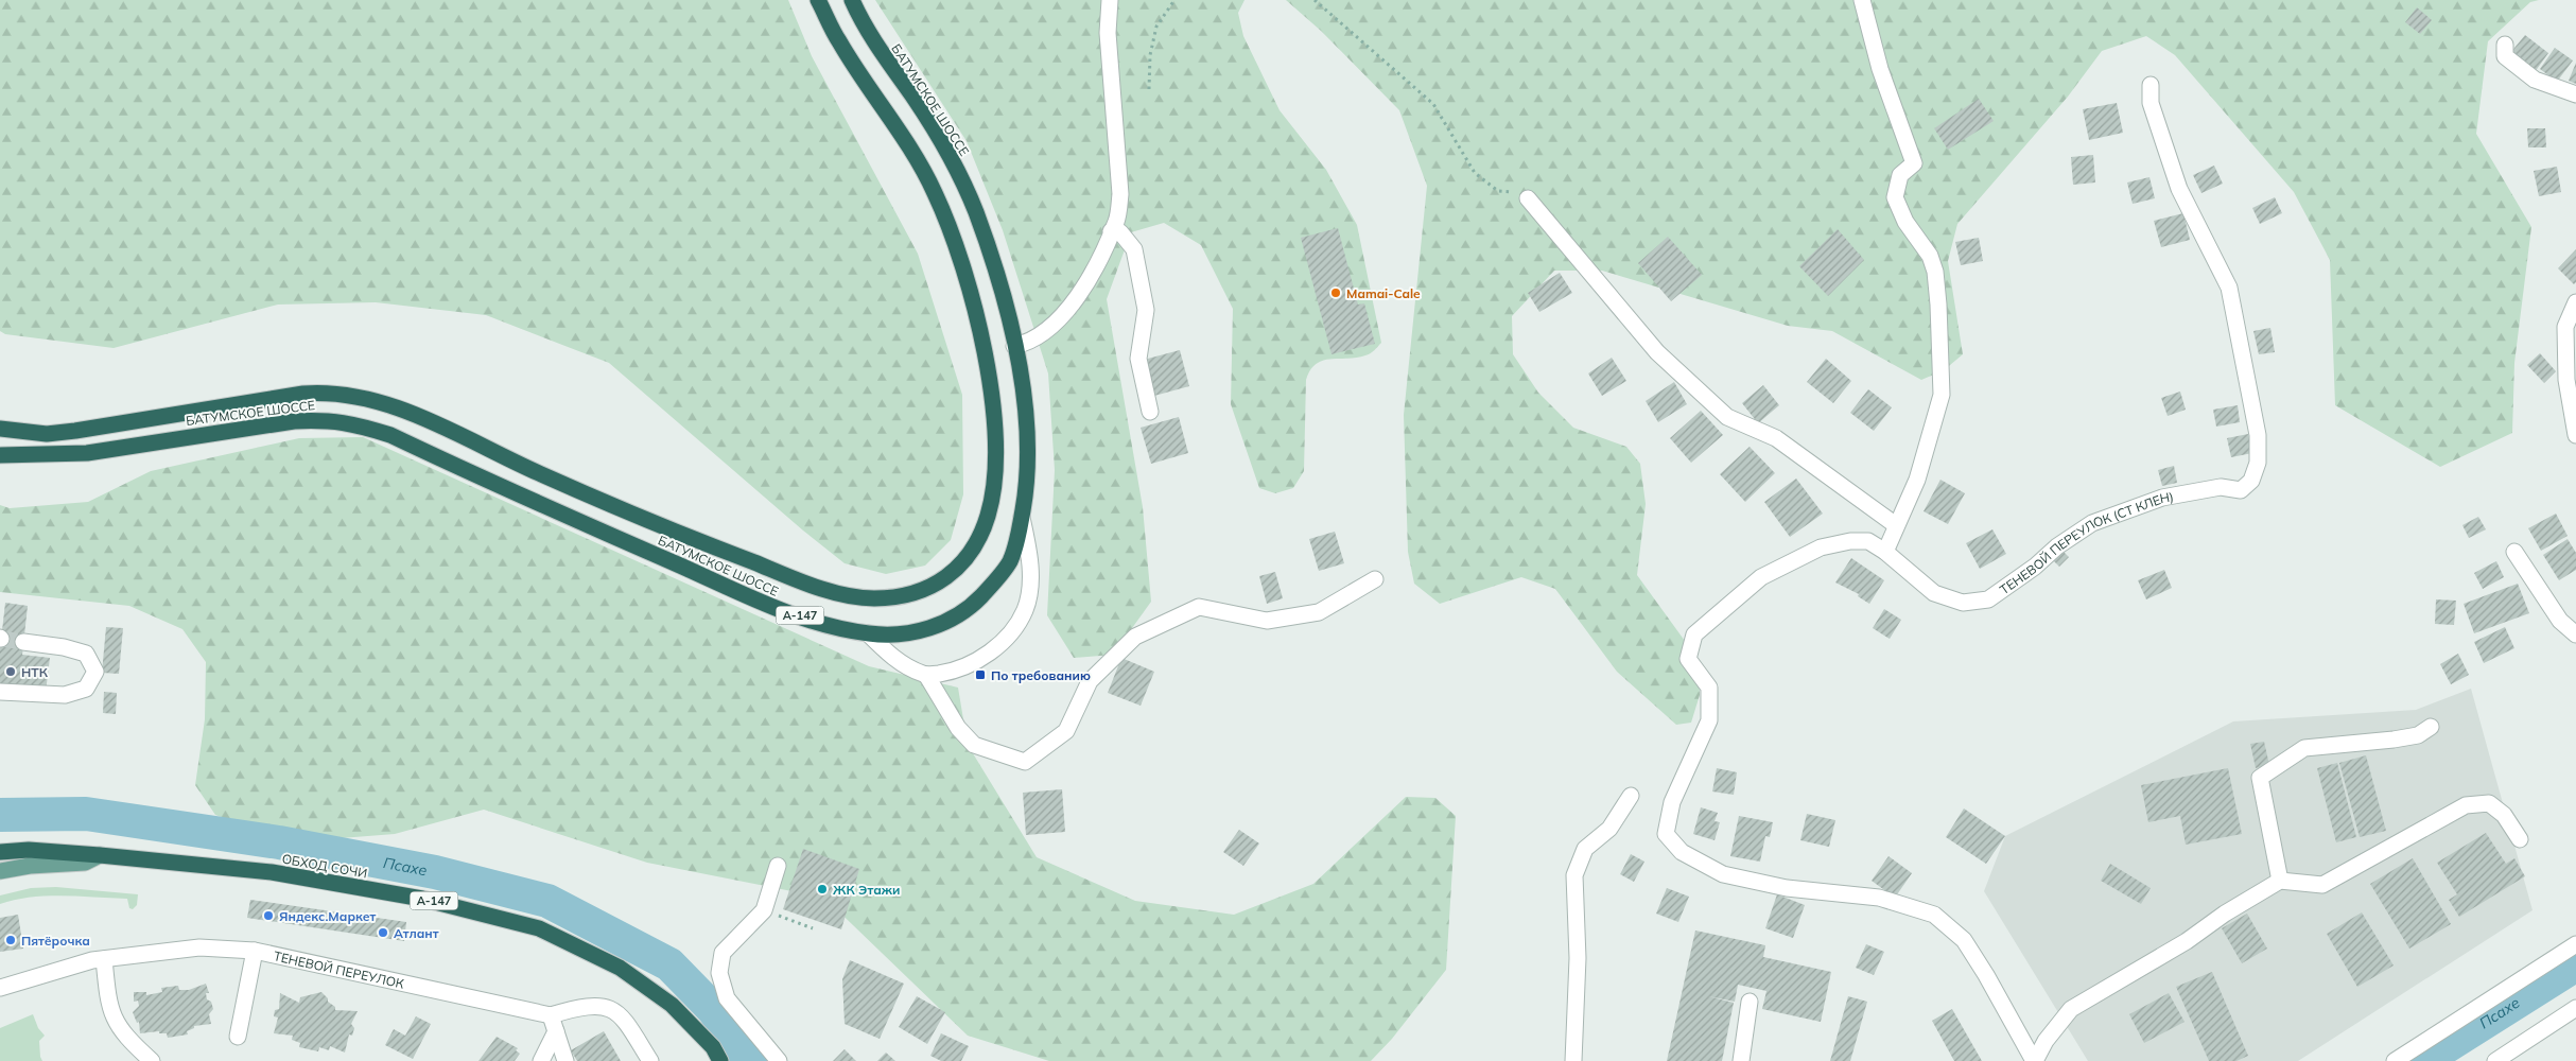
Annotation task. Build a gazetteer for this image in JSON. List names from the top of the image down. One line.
{"streets":{"highway":["БАТУМСКОЕ ШОССЕ","А-147","ОБХОД СОЧИ"],"street":["ТЕНЕВОЙ ПЕРЕУЛОК (СТ КЛЕН)","ТЕНЕВОЙ ПЕРЕУЛОК"]},"water":["Псахе"],"places":{"other":["Mamai-Cale","НТК","ЖК Этажи","Яндекс.Маркет","Атлант","Пятёрочка"],"transit":["По требованию"]}}
